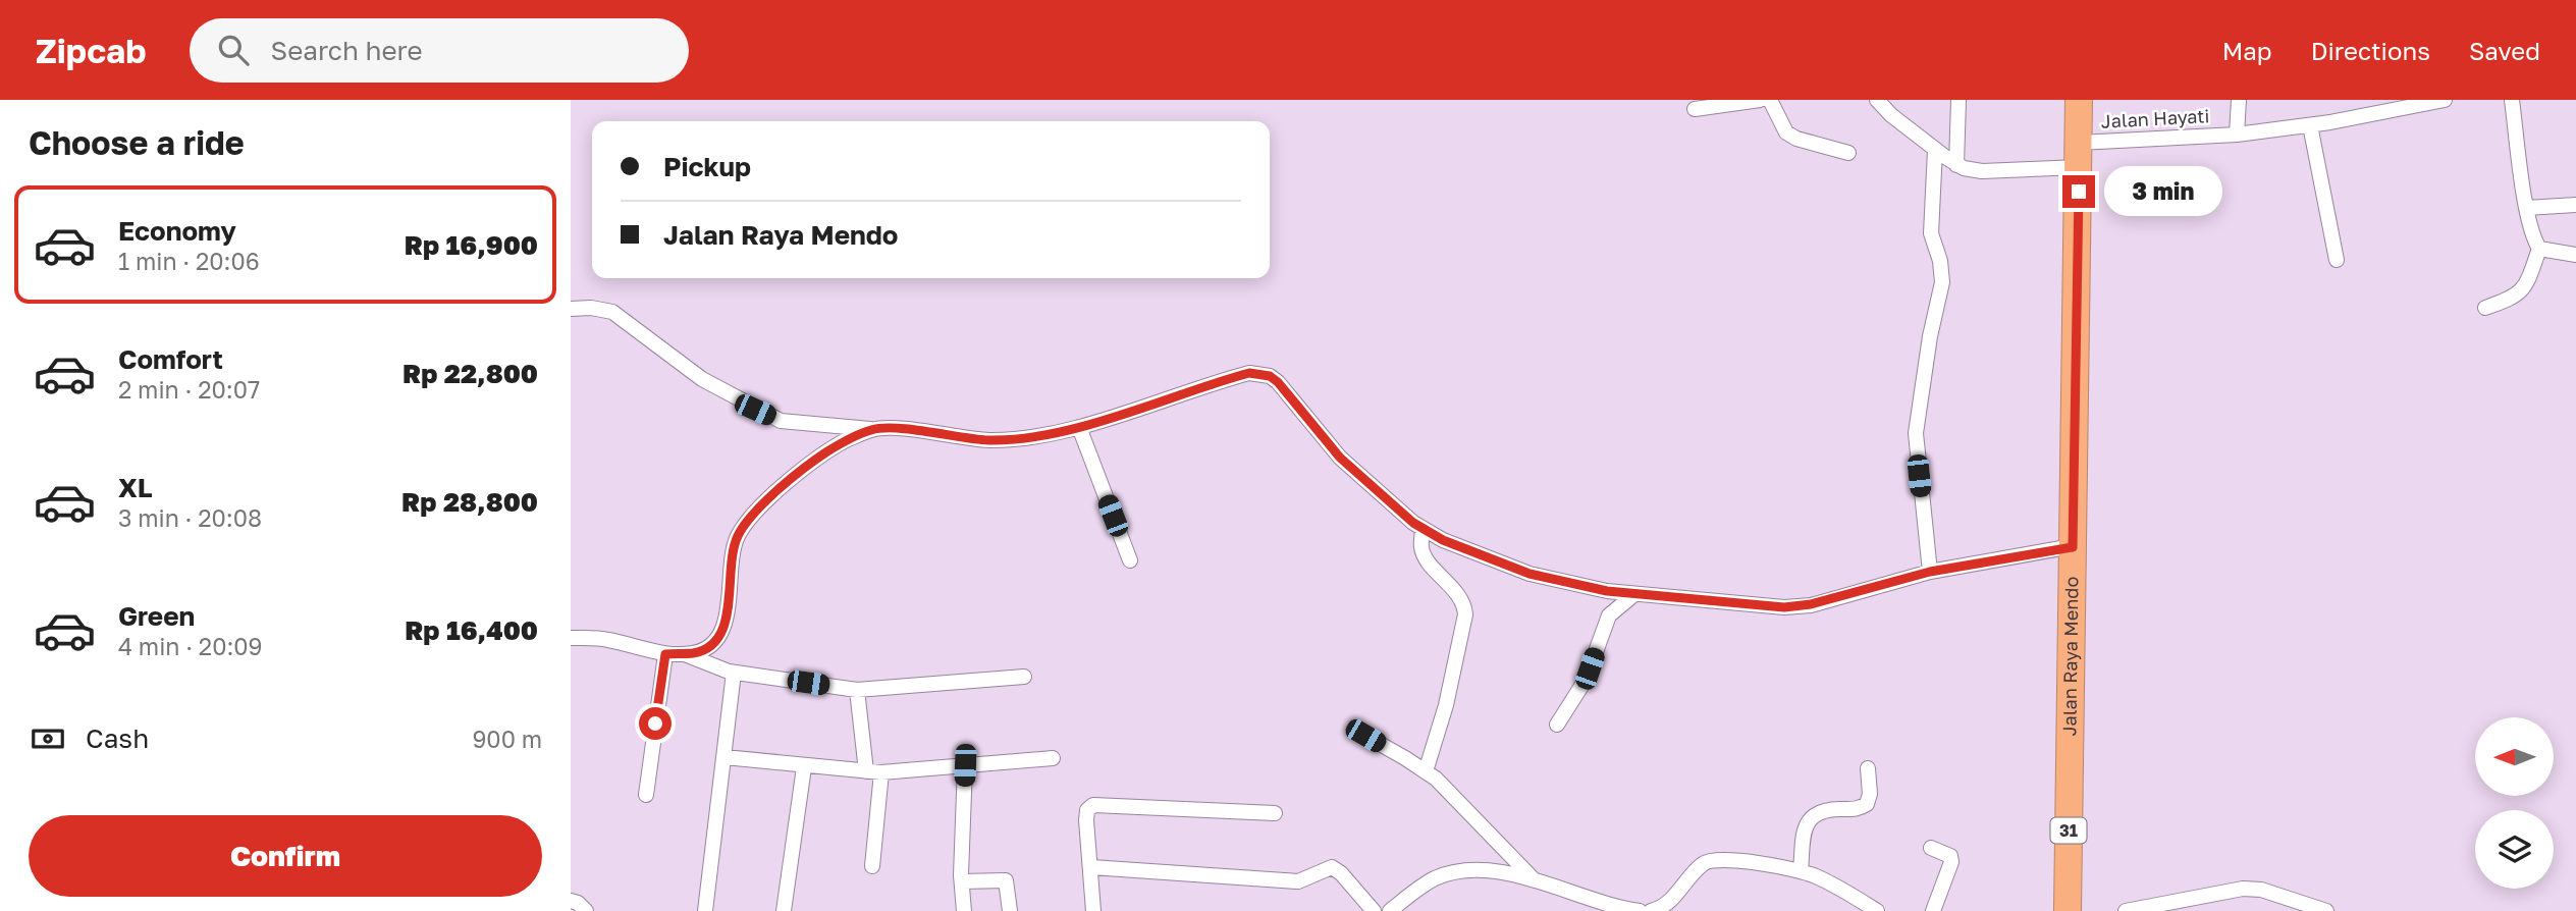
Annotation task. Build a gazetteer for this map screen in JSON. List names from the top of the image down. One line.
{"streets":{"highway":["Jalan Raya Mendo","31"],"street":["Jalan Hayati"]},"crossings":[["Jalan Hayati","Jalan Raya Mendo"]],"north":"left","page":{"header":"Zipcab","search":"Search here","nav":["Map","Directions","Saved"],"heading":"Choose a ride","banner":["Pickup","Jalan Raya Mendo"],"bubble":"3 min","list":[{"name":"Economy","note":"1 min · 20:06","value":"Rp 16,900"},{"name":"Comfort","note":"2 min · 20:07","value":"Rp 22,800"},{"name":"XL","note":"3 min · 20:08","value":"Rp 28,800"},{"name":"Green","note":"4 min · 20:09","value":"Rp 16,400"}],"pay":["Cash","900 m"],"buttons":"Confirm"}}
